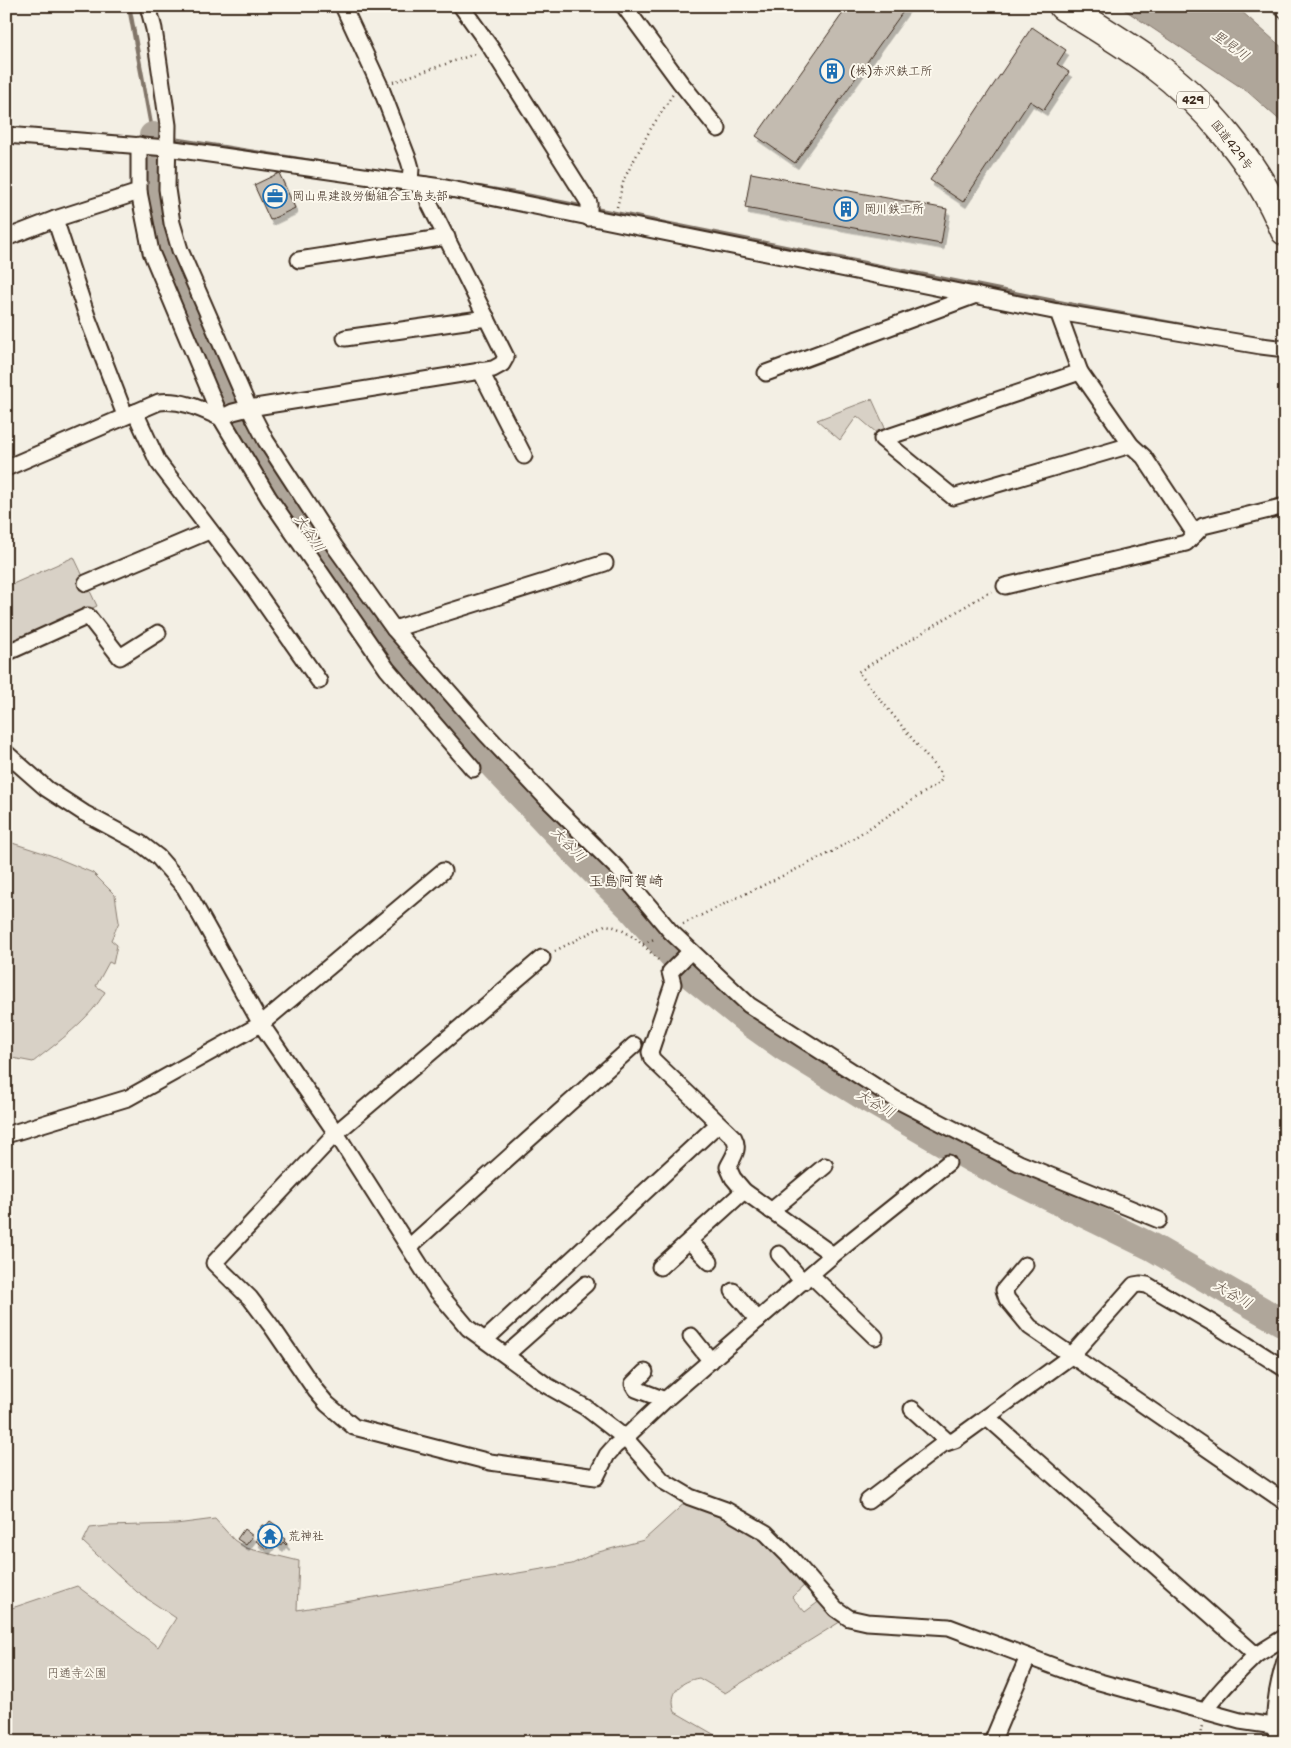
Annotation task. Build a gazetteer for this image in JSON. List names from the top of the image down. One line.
{"streets":{"highway":["429","国道429号"]},"districts":["玉島阿賀崎"],"water":["里見川","大谷川"],"parks":["円通寺公園"],"places":{"building":["(株)赤沢鉄工所","岡川鉄工所"],"office":["岡山県建設労働組合玉島支部"],"temple":["荒神社"]}}
